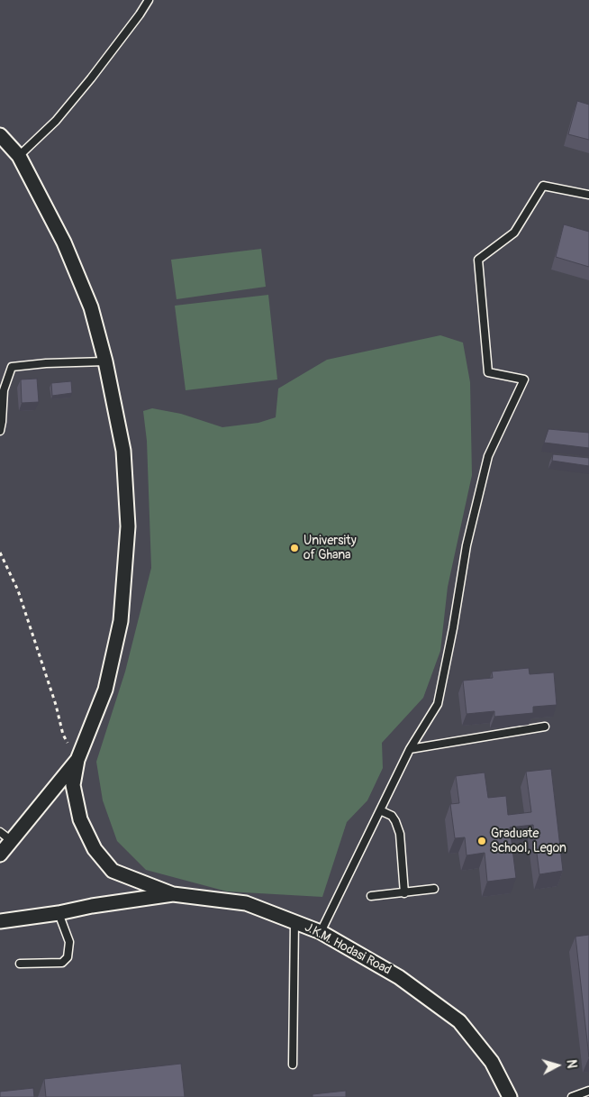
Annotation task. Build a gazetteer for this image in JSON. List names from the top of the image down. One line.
{"streets":{"street":["J.K.M. Hodasi Road"]},"places":["University of Ghana","Graduate School, Legon"],"north":"right"}
